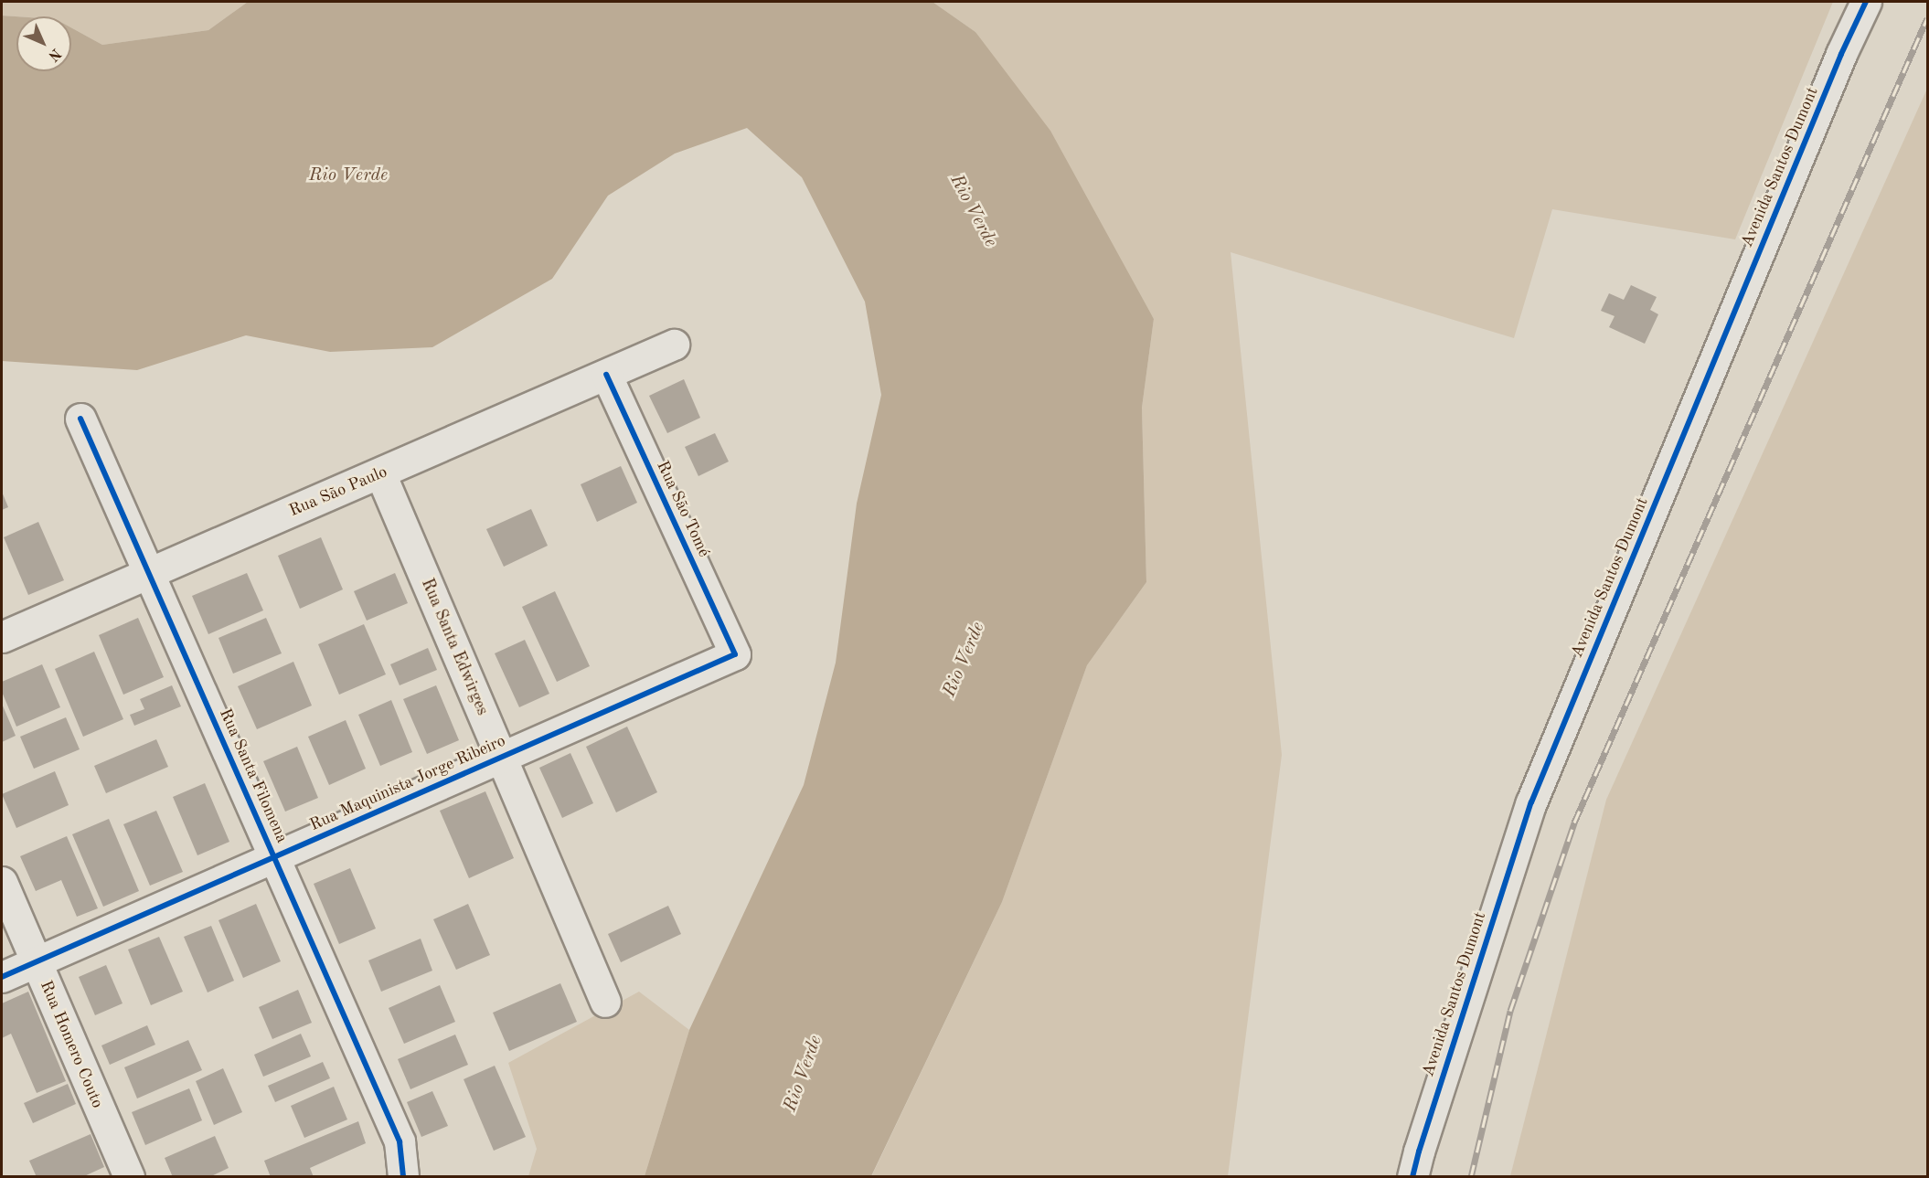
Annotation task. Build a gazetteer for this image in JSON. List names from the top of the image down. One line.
{"streets":{"street":["Avenida Santos Dumont","Rua São Paulo","Rua São Tomé","Rua Santa Edwirges","Rua Santa Filomena","Rua Maquinista Jorge Ribeiro","Rua Homero Couto"]},"crossings":[["Rua São Paulo","Rua São Tomé"],["Rua São Paulo","Rua Santa Edwirges"],["Rua São Paulo","Rua Santa Filomena"],["Rua São Tomé","Rua Maquinista Jorge Ribeiro"],["Rua Santa Edwirges","Rua Maquinista Jorge Ribeiro"],["Rua Santa Filomena","Rua Maquinista Jorge Ribeiro"],["Rua Maquinista Jorge Ribeiro","Rua Homero Couto"]],"water":["Rio Verde"],"north":"bottom right"}
